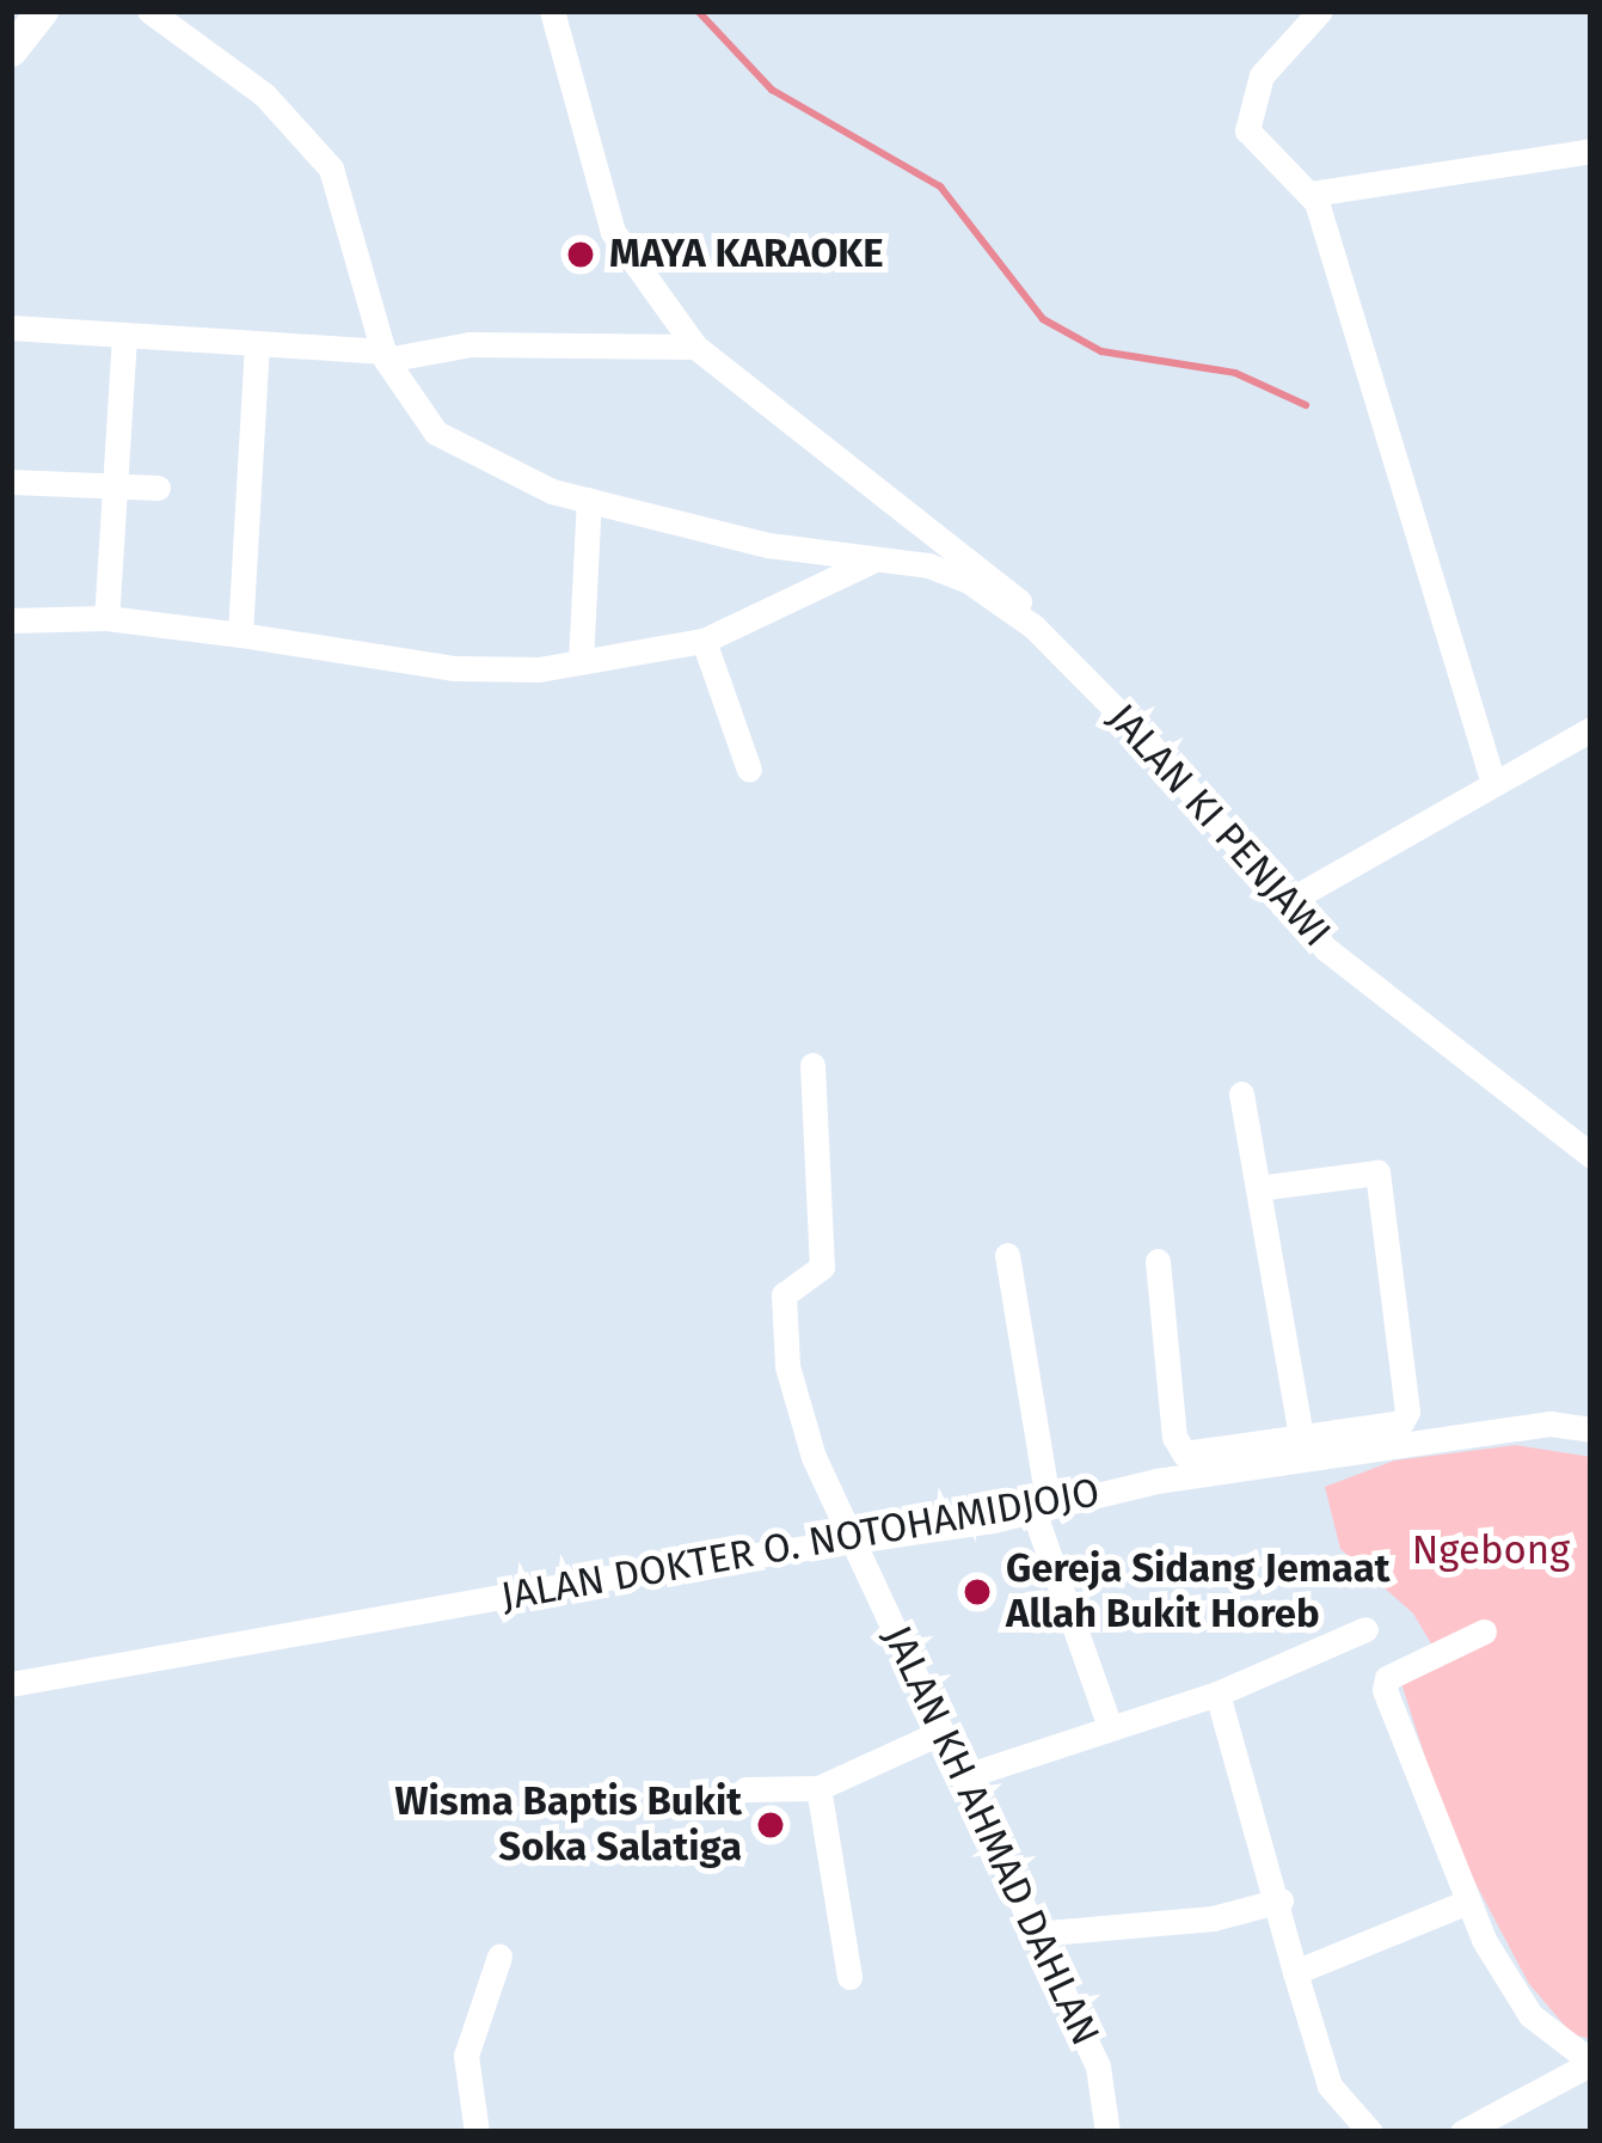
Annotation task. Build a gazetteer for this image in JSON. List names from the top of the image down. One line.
{"streets":{"street":["JALAN KI PENJAWI","JALAN DOKTER O. NOTOHAMIDJOJO","JALAN KH AHMAD DAHLAN"]},"crossings":[["JALAN DOKTER O. NOTOHAMIDJOJO","JALAN KH AHMAD DAHLAN"]],"parks":["Ngebong"],"places":["MAYA KARAOKE","Gereja Sidang Jemaat Allah Bukit Horeb","Wisma Baptis Bukit Soka Salatiga"]}
